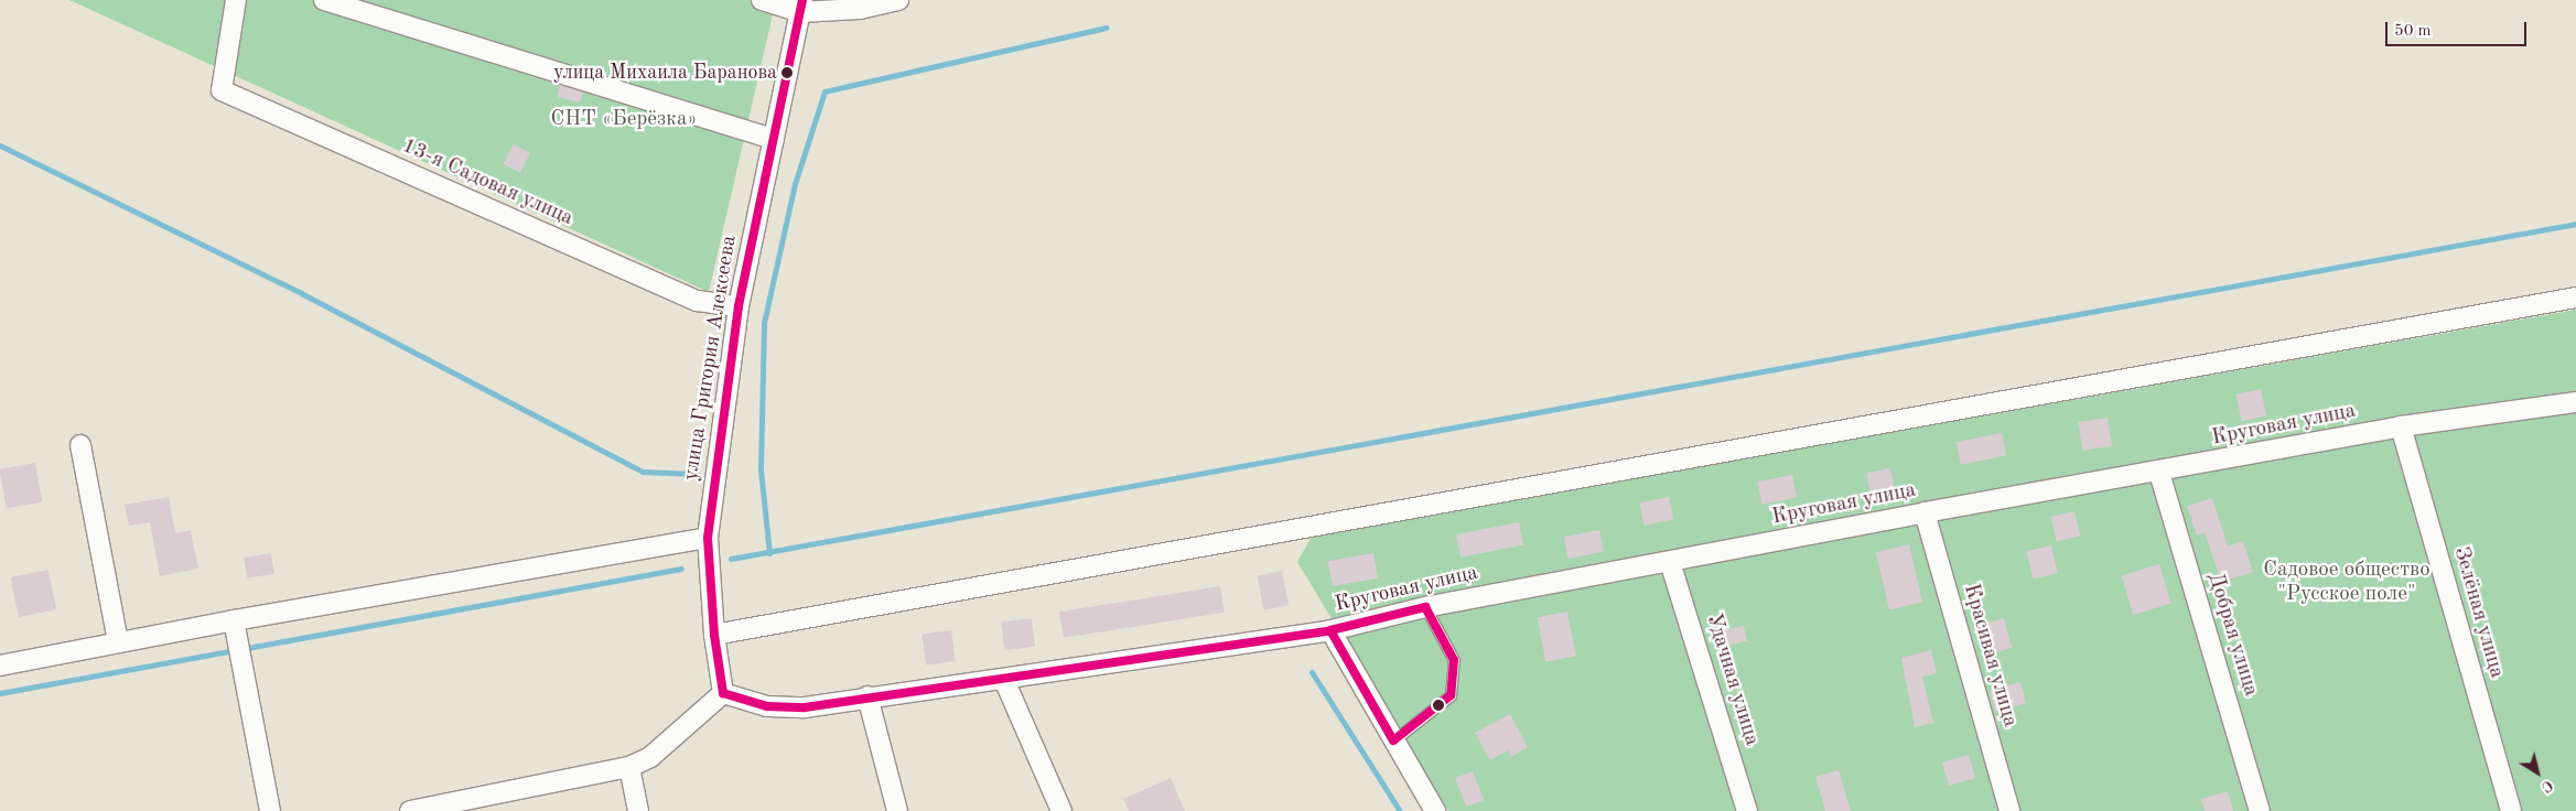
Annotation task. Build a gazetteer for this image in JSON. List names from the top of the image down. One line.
{"streets":{"street":["13-я Садовая улица","улица Григория Алексеева","Круговая улица","Зелёная улица","Добрая улица","Красивая улица","Удачная улица"]},"crossings":[["13-я Садовая улица","улица Григория Алексеева"],["Круговая улица","Зелёная улица"],["Круговая улица","Добрая улица"],["Круговая улица","Красивая улица"],["Круговая улица","Удачная улица"]],"parks":["СНТ «Берёзка»","Садовое общество \"Русское поле\""],"places":["улица Михаила Баранова"],"scale_bar":"50 m","north":"bottom right"}
